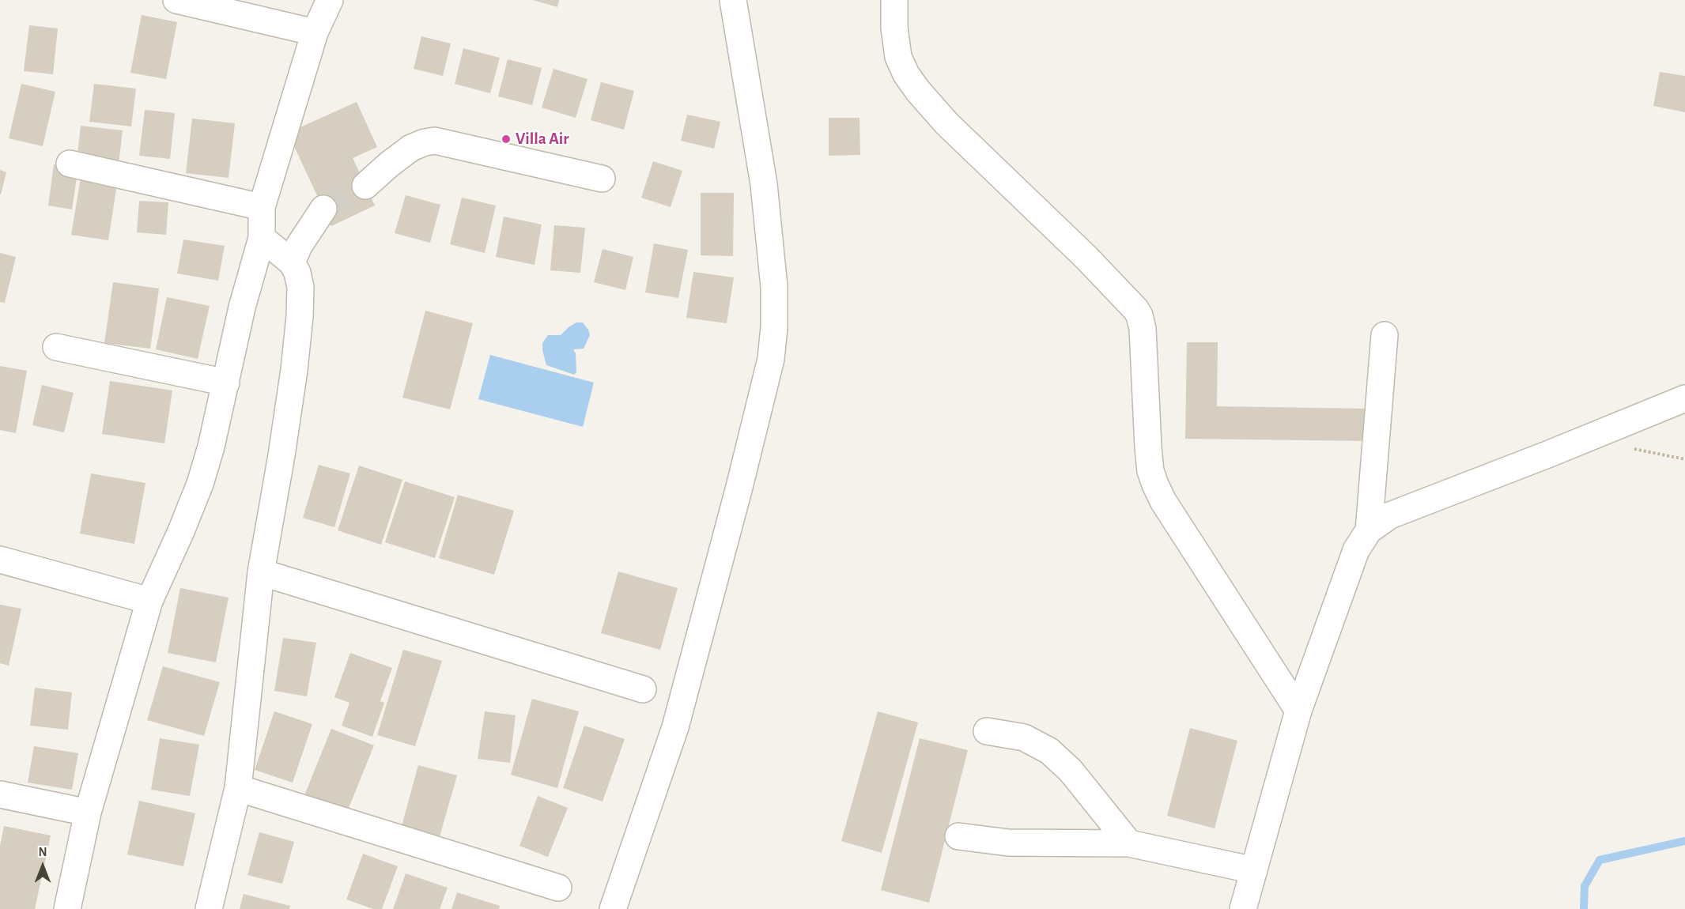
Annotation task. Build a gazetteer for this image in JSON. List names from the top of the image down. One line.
{"places":["Villa Air"],"north":"top"}
